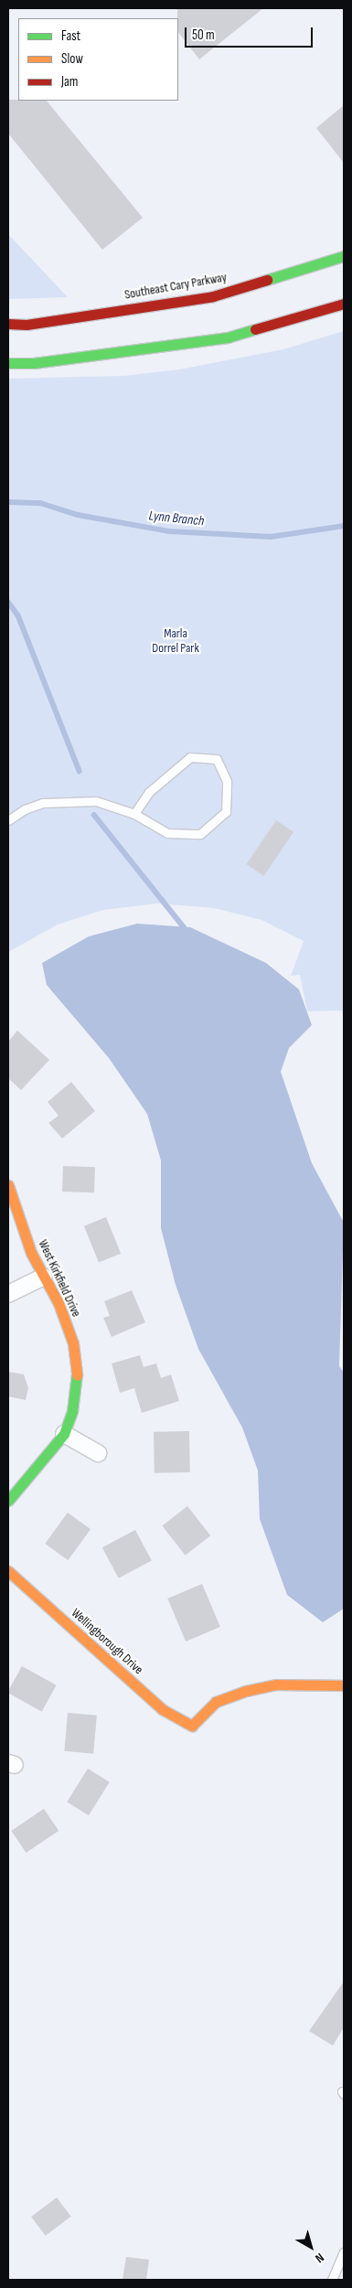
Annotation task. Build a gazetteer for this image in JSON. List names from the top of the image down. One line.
{"streets":{"street":["Southeast Cary Parkway","West Kirkfield Drive","Wellingborough Drive"]},"water":["Lynn Branch"],"parks":["Marla Dorrel Park"],"legend":["Fast","Slow","Jam"],"scale_bar":"50 m","north":"bottom right"}
